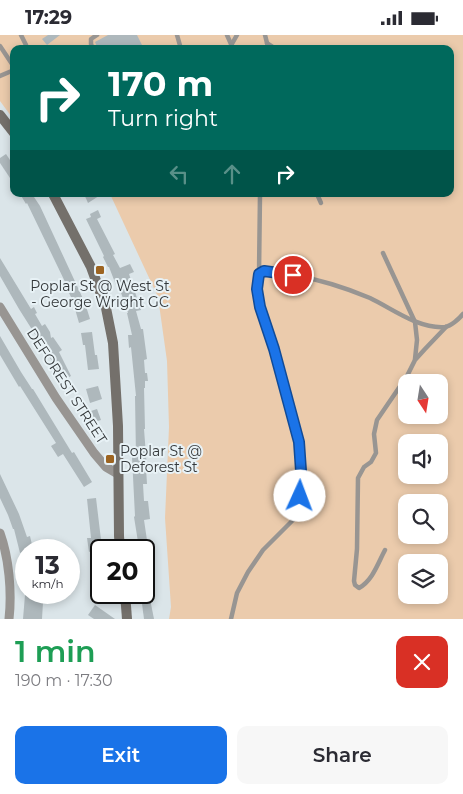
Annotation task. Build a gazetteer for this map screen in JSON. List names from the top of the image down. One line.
{"streets":{"street":["DEFOREST STREET"]},"places":{"transit":["Poplar St @ West St - George Wright GC","Poplar St @ Deforest St"]},"north":"bottom","page":{"status":"17:29","turn":["170 m","Turn right"],"speed":"13 km/h","limit":"20","heading":["1 min","190 m · 17:30"],"buttons":["Exit","Share"]}}
